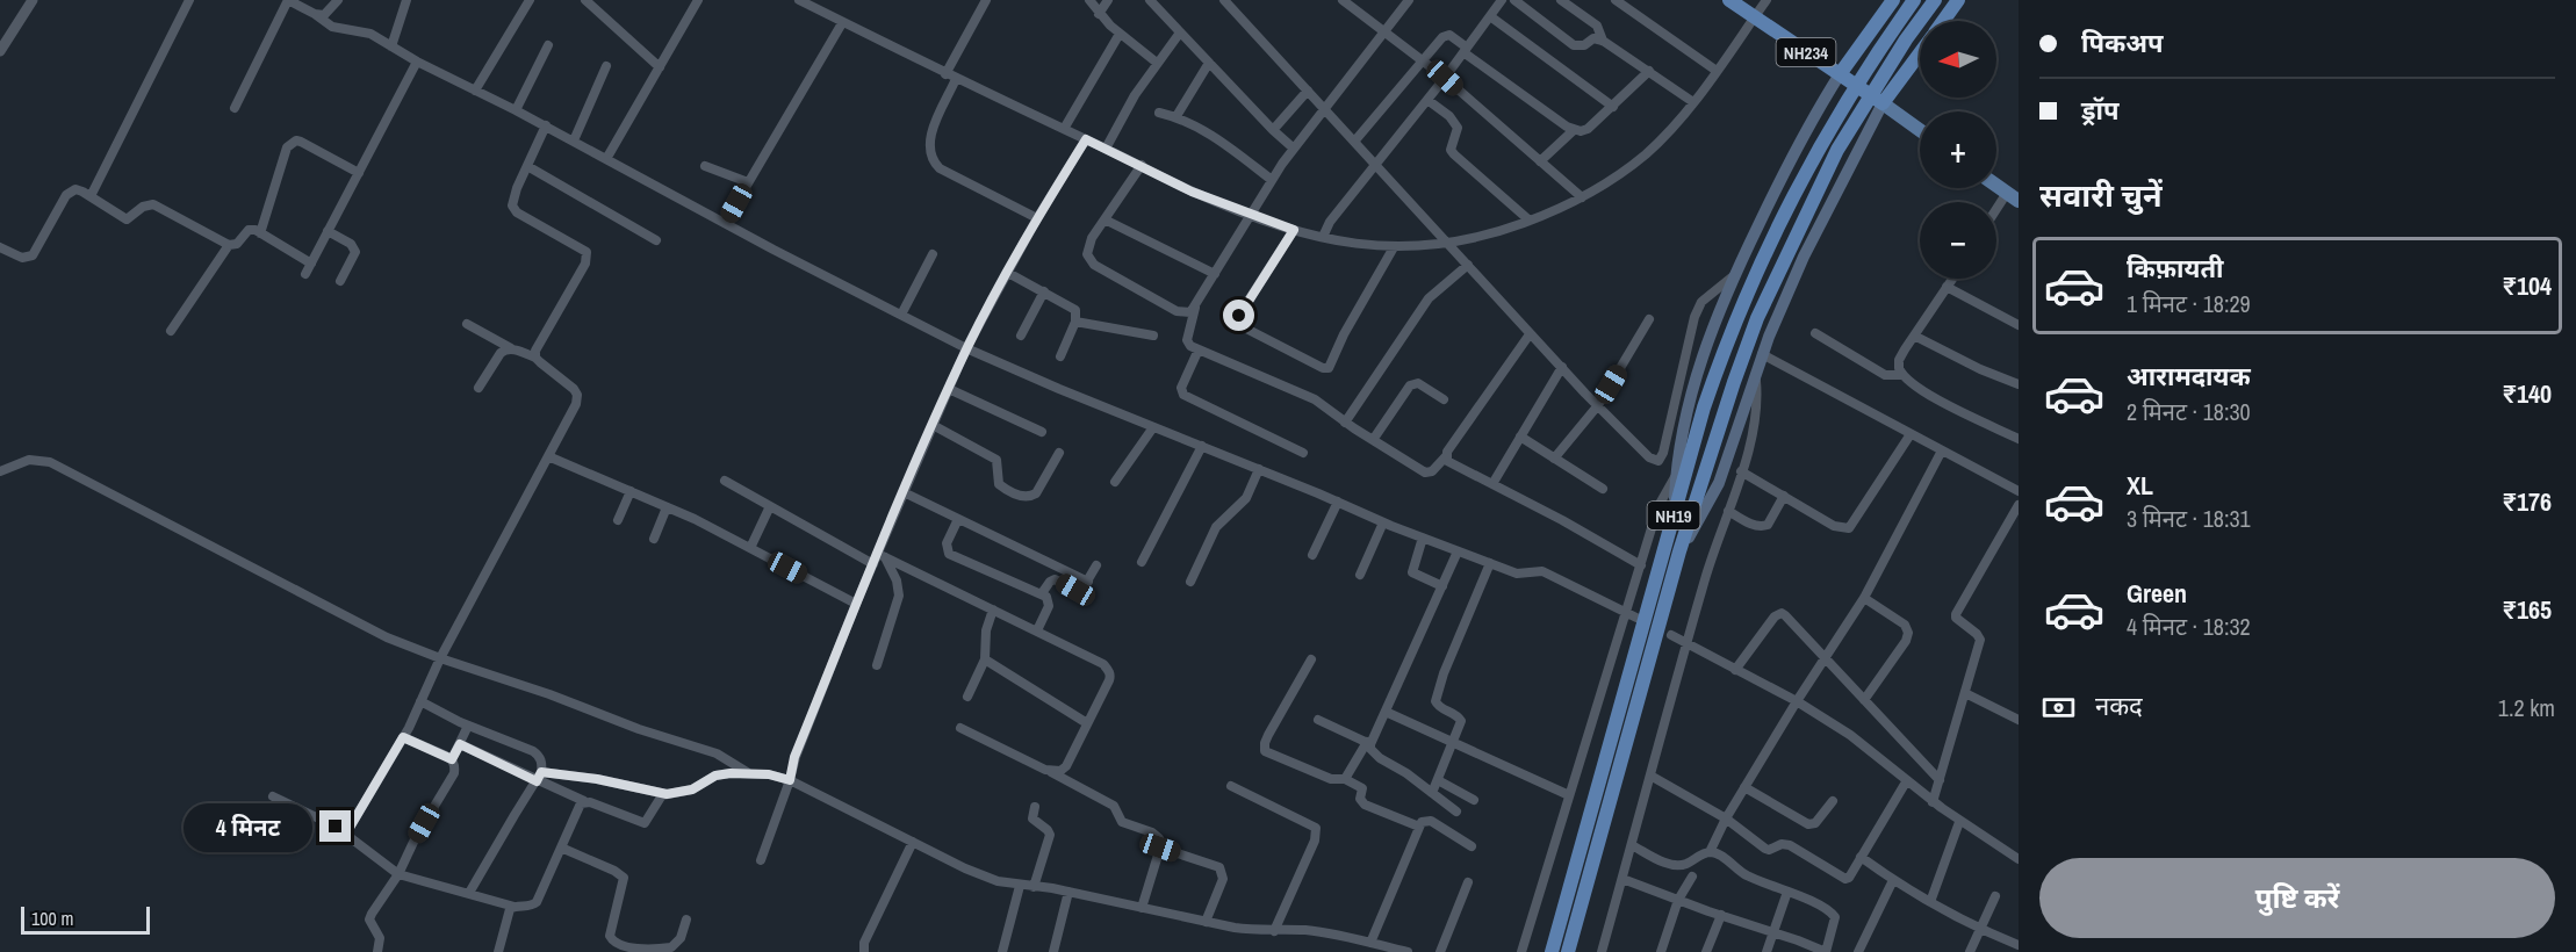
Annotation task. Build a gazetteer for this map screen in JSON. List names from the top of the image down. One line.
{"streets":{"highway":["NH234","NH19"]},"scale_bar":"100 m","north":"left","page":{"banner":["पिकअप","ड्रॉप"],"map_buttons":["+","−"],"heading":"सवारी चुनें","list":[{"name":"किफ़ायती","note":"1 मिनट · 18:29","value":"₹104"},{"name":"आरामदायक","note":"2 मिनट · 18:30","value":"₹140"},{"name":"XL","note":"3 मिनट · 18:31","value":"₹176"},{"name":"Green","note":"4 मिनट · 18:32","value":"₹165"}],"pay":["नकद","1.2 km"],"bubble":"4 मिनट","buttons":"पुष्टि करें","scale":"100 m"}}
